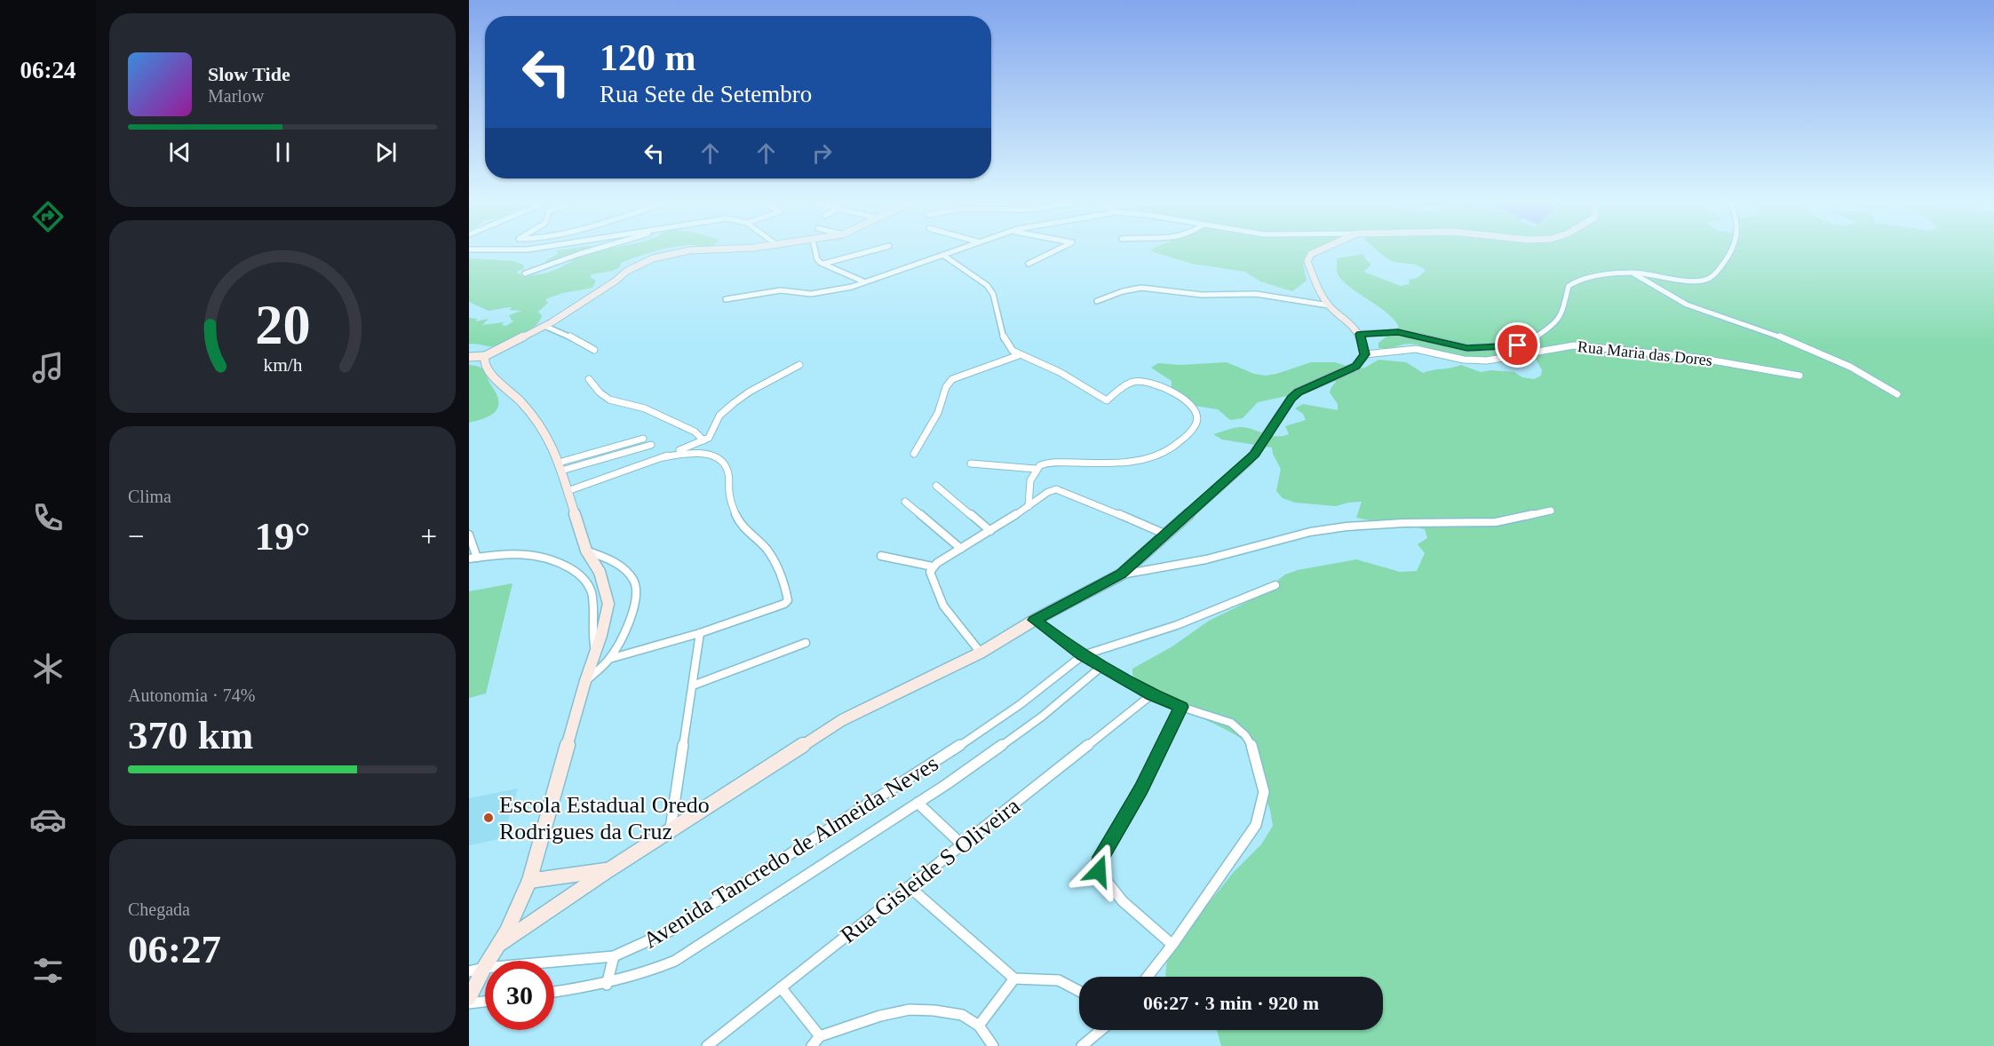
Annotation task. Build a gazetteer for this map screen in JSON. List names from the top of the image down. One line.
{"streets":{"street":["Rua Maria das Dores","Avenida Tancredo de Almeida Neves","Rua Gisleide S Oliveira"]},"places":["Escola Estadual Oredo Rodrigues da Cruz"],"page":{"tabs":"06:24","turn":["120 m","Rua Sete de Setembro"],"song":["Slow Tide","Marlow"],"tile":["Clima",["Autonomia · 74%","370 km"],["Chegada","06:27"]],"heat":["−","19°","+"],"limit":"30","trip":"06:27 · 3 min · 920 m","gauge":["20","km/h"]}}
